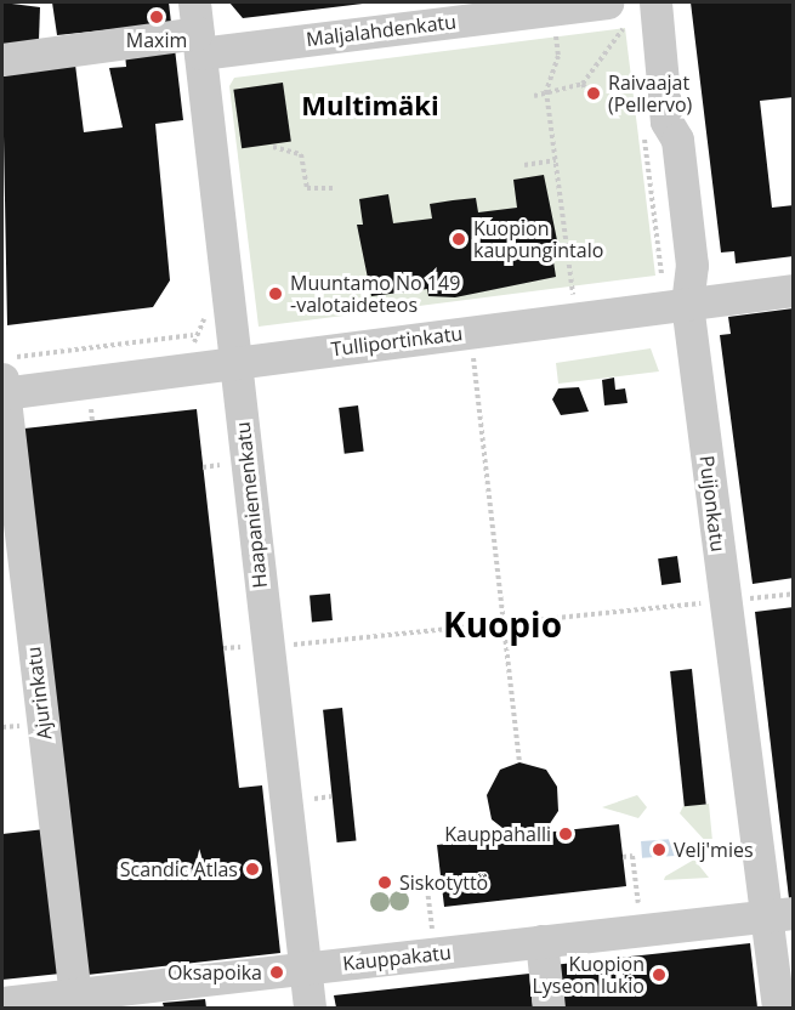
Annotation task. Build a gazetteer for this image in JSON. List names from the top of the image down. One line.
{"streets":{"street":["Maljalahdenkatu","Tulliportinkatu","Puijonkatu","Haapaniemenkatu","Ajurinkatu","Kauppakatu"]},"crossings":[["Maljalahdenkatu","Haapaniemenkatu"],["Tulliportinkatu","Puijonkatu"],["Tulliportinkatu","Haapaniemenkatu"],["Tulliportinkatu","Ajurinkatu"],["Puijonkatu","Kauppakatu"],["Haapaniemenkatu","Kauppakatu"],["Ajurinkatu","Kauppakatu"]],"districts":["Multimäki","Kuopio"],"places":["Maxim","Raivaajat (Pellervo)","Kuopion kaupungintalo","Muuntamo No 149 -valotaideteos","Kauppahalli","Velj'mies","Scandic Atlas","Siskotyttö","Oksapoika","Kuopion Lyseon lukio"]}
